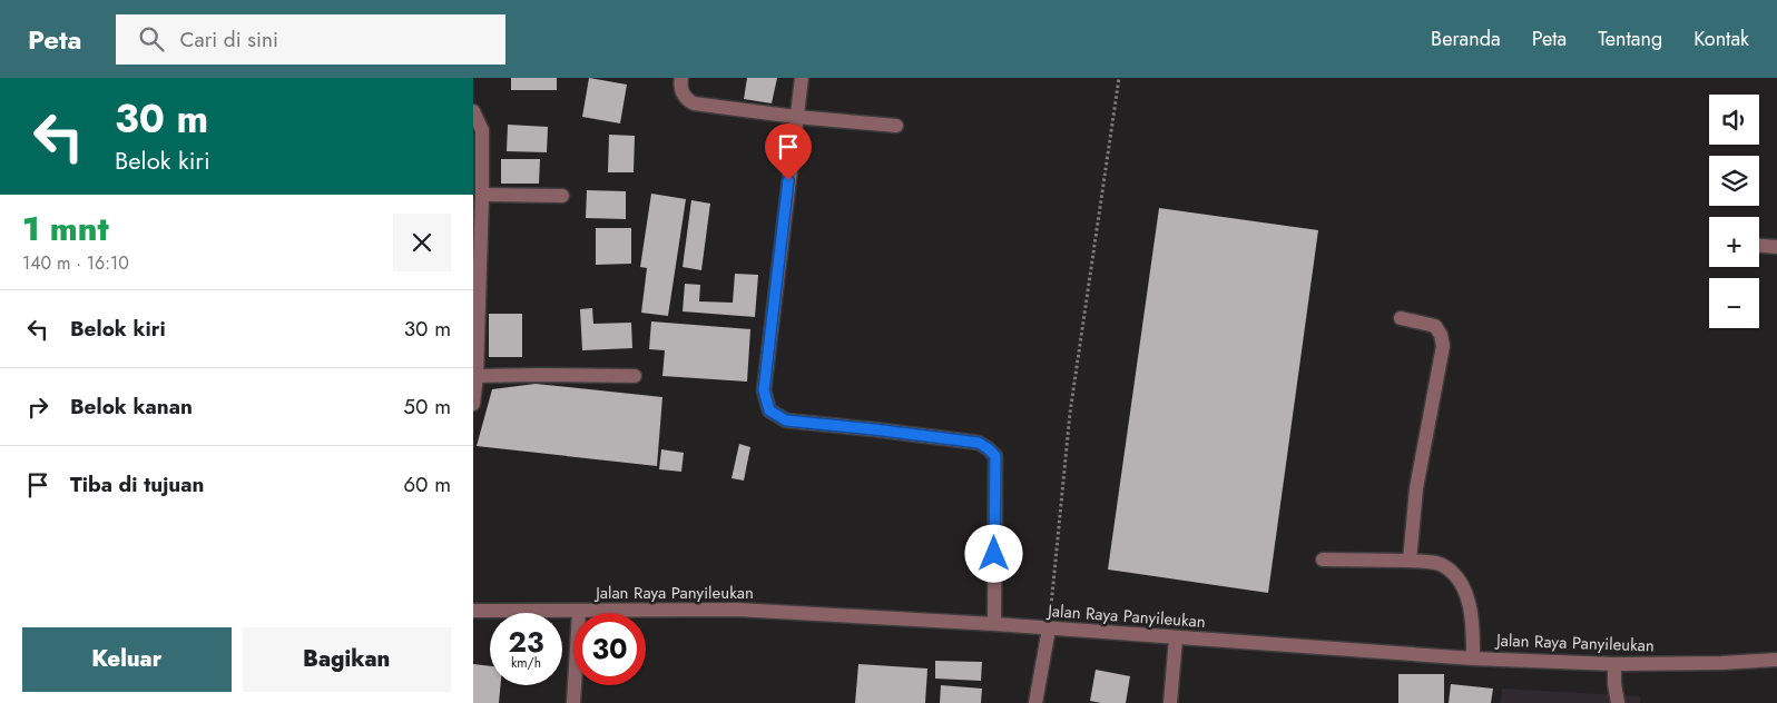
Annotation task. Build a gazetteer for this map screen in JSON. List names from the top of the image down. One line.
{"streets":{"street":["Jalan Raya Panyileukan"]},"page":{"header":"Peta","search":"Cari di sini","nav":["Beranda","Peta","Tentang","Kontak"],"turn":["30 m","Belok kiri"],"map_buttons":["+","−"],"heading":["1 mnt","140 m · 16:10"],"list":[{"name":"Belok kiri","value":"30 m"},{"name":"Belok kanan","value":"50 m"},{"name":"Tiba di tujuan","value":"60 m"}],"speed":"23 km/h","limit":"30","buttons":["Keluar","Bagikan"]}}
